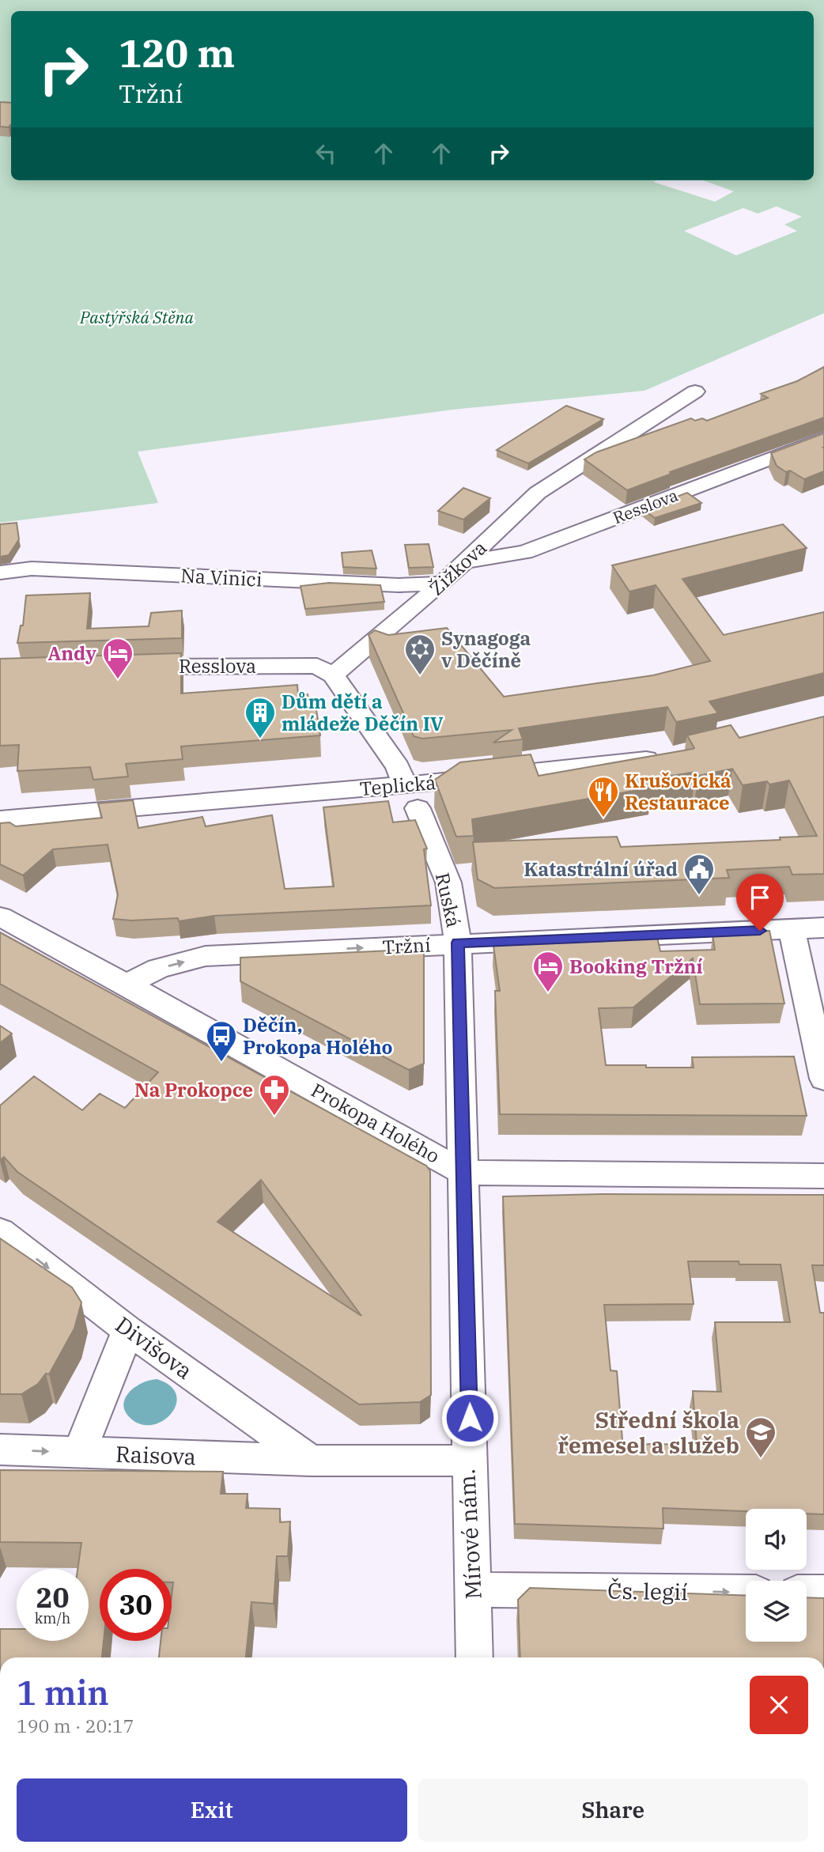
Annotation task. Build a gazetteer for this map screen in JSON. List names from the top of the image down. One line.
{"streets":{"street":["Resslova","Žižkova","Na Vinici","Teplická","Ruská","Tržní","Prokopa Holého","Divišova","Raisova","Mírové nám.","Čs. legií"]},"crossings":[["Resslova","Žižkova"],["Žižkova","Na Vinici"],["Teplická","Ruská"],["Ruská","Tržní"],["Ruská","Prokopa Holého"],["Ruská","Mírové nám."],["Tržní","Prokopa Holého"],["Divišova","Raisova"],["Divišova","Mírové nám."],["Raisova","Mírové nám."],["Mírové nám.","Čs. legií"]],"one_way":["Tržní","Divišova","Čs. legií"],"parks":["Pastýřská Stěna"],"places":{"synagogue":["Synagoga v Děčíně"],"hotel":["Andy","Booking Tržní"],"building":["Dům dětí a mládeže Děčín IV"],"restaurant":["Krušovická Restaurace"],"public building":["Katastrální úřad"],"bus stop":["Děčín, Prokopa Holého"],"pharmacy":["Na Prokopce"],"school or university":["Střední škola řemesel a služeb"]},"page":{"turn":["120 m","Tržní"],"speed":"20 km/h","limit":"30","heading":["1 min","190 m · 20:17"],"buttons":["Exit","Share"]}}
